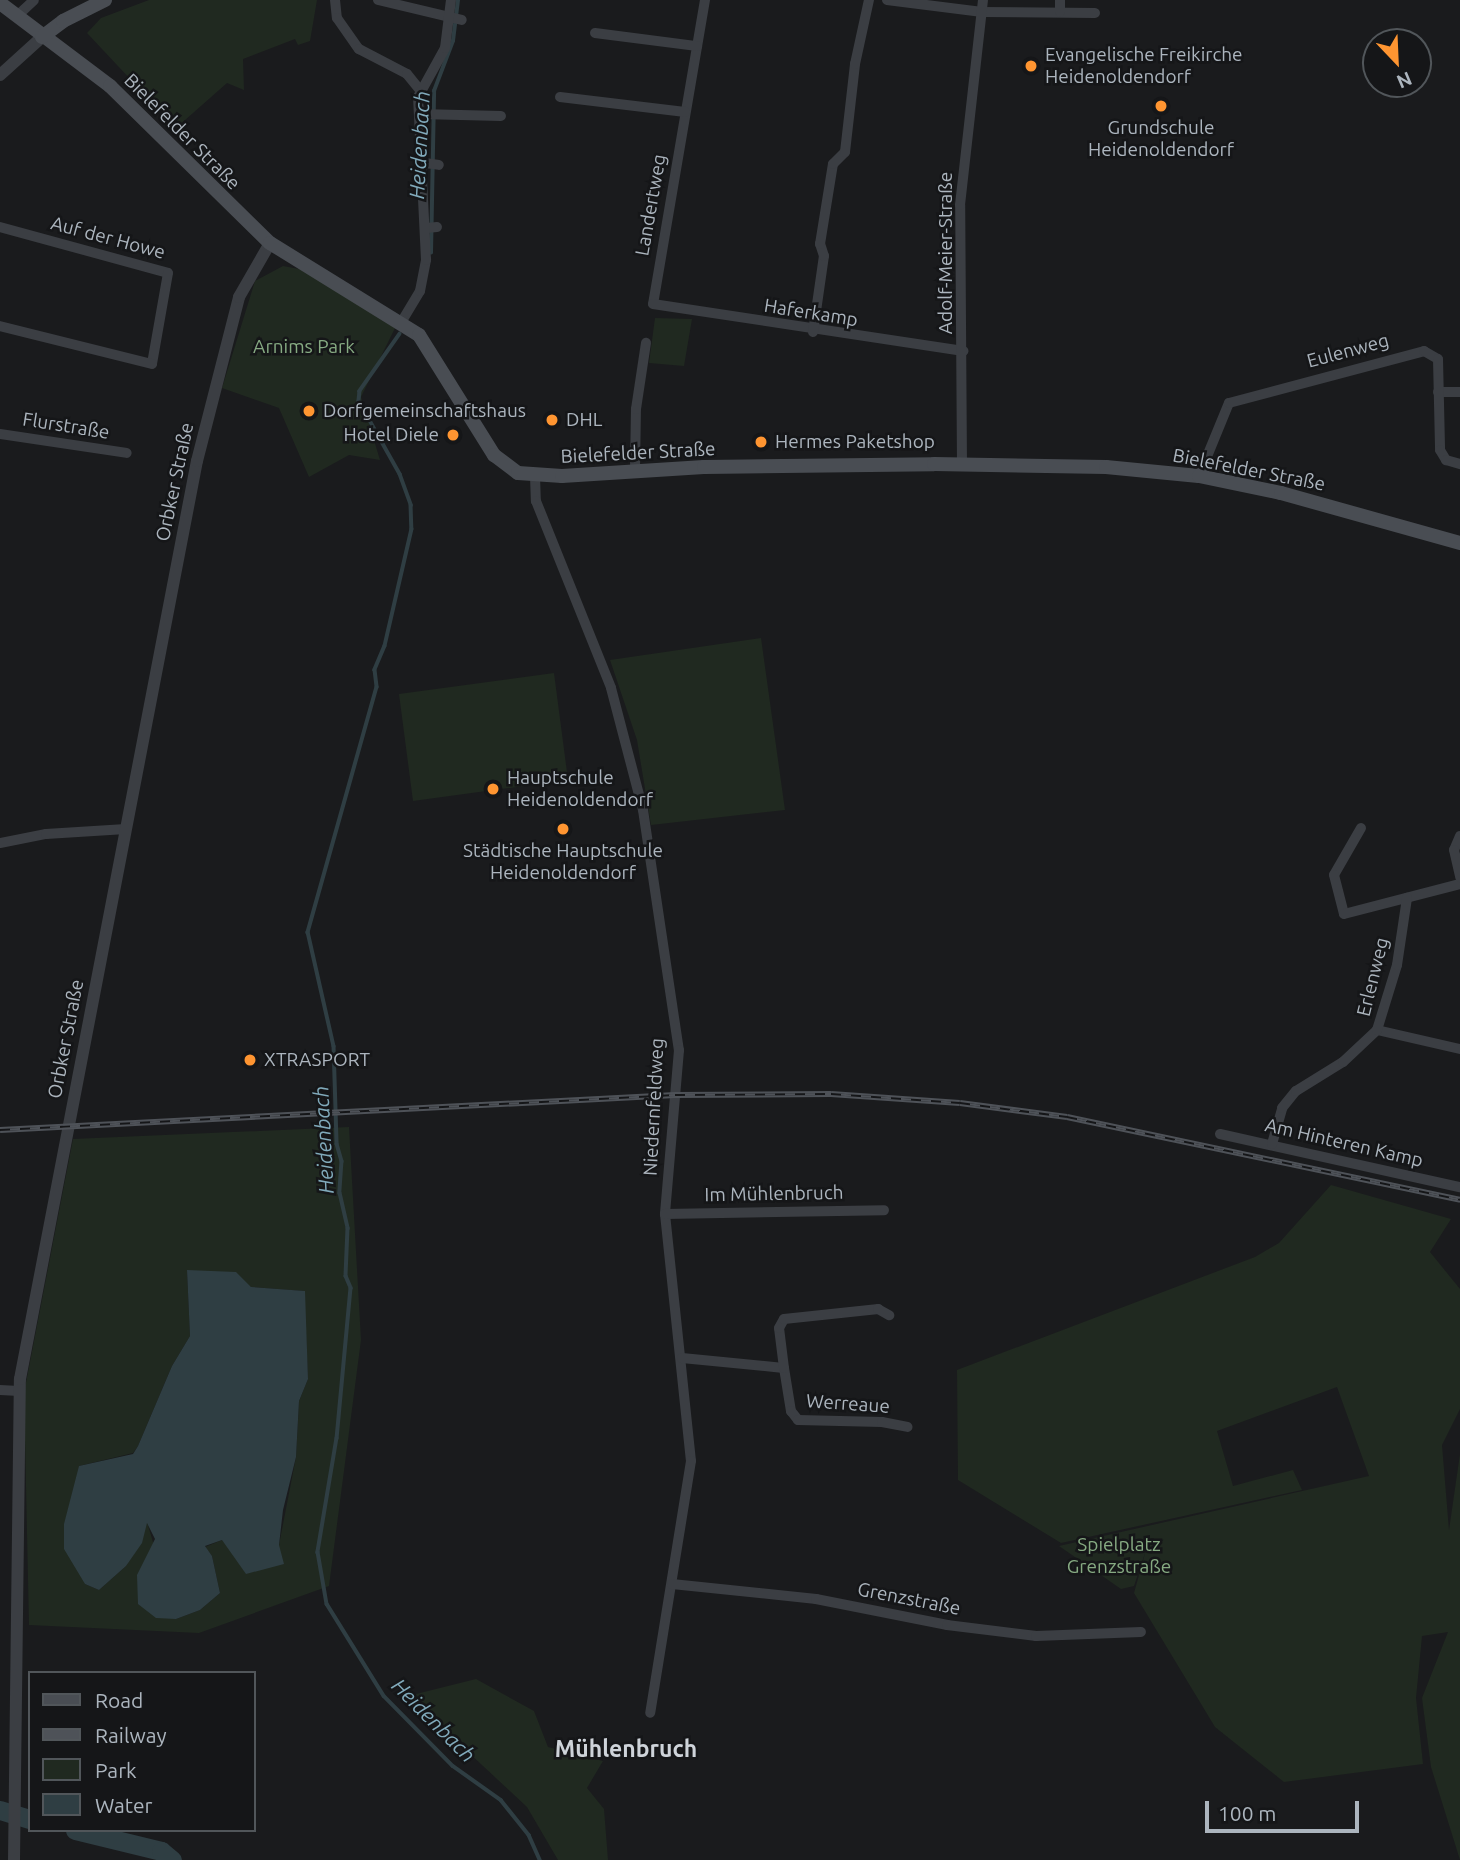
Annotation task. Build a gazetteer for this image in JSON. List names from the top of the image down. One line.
{"streets":{"main road":["Bielefelder Straße"],"street":["Landertweg","Auf der Howe","Adolf-Meier-Straße","Haferkamp","Eulenweg","Flurstraße","Orbker Straße","Erlenweg","Niedernfeldweg","Am Hinteren Kamp","Im Mühlenbruch","Werreaue","Grenzstraße"]},"crossings":[["Bielefelder Straße","Adolf-Meier-Straße"],["Bielefelder Straße","Eulenweg"],["Bielefelder Straße","Orbker Straße"],["Bielefelder Straße","Niedernfeldweg"],["Landertweg","Haferkamp"],["Adolf-Meier-Straße","Haferkamp"],["Erlenweg","Am Hinteren Kamp"],["Niedernfeldweg","Im Mühlenbruch"],["Niedernfeldweg","Grenzstraße"]],"districts":["Mühlenbruch"],"water":["Heidenbach"],"parks":["Arnims Park","Spielplatz Grenzstraße"],"places":["Evangelische Freikirche Heidenoldendorf","Grundschule Heidenoldendorf","Dorfgemeinschaftshaus","DHL","Hotel Diele","Hermes Paketshop","Hauptschule Heidenoldendorf","Städtische Hauptschule Heidenoldendorf","XTRASPORT"],"legend":["Road","Railway","Park","Water"],"scale_bar":"100 m","north":"bottom right"}
